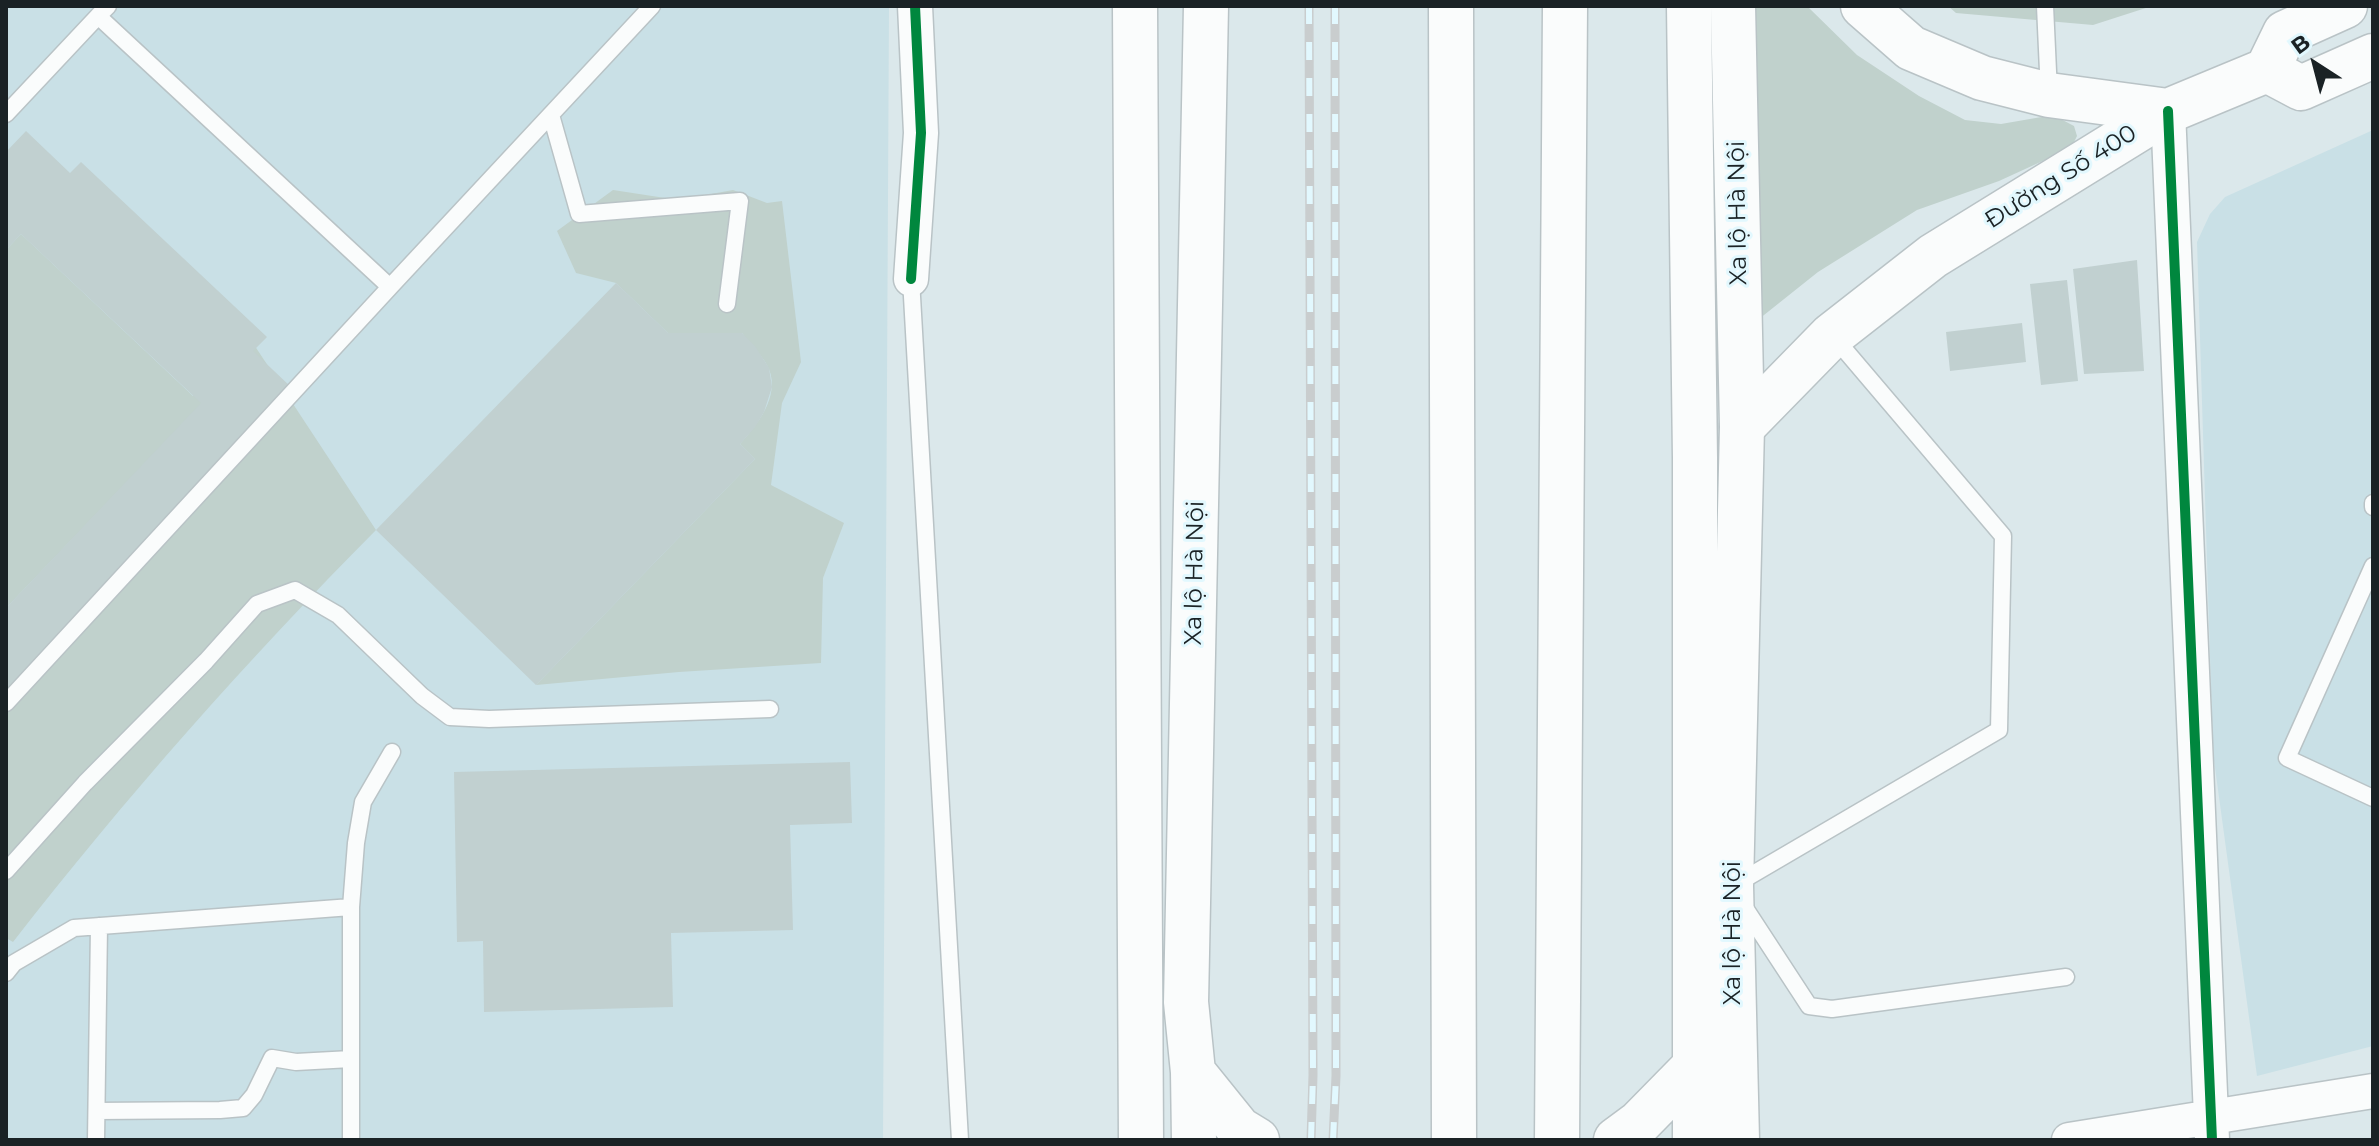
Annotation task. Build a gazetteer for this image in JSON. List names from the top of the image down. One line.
{"streets":{"main road":["Đường Số 400","Xa lộ Hà Nội"]},"crossings":[["Đường Số 400","Xa lộ Hà Nội"]],"north":"top left"}
